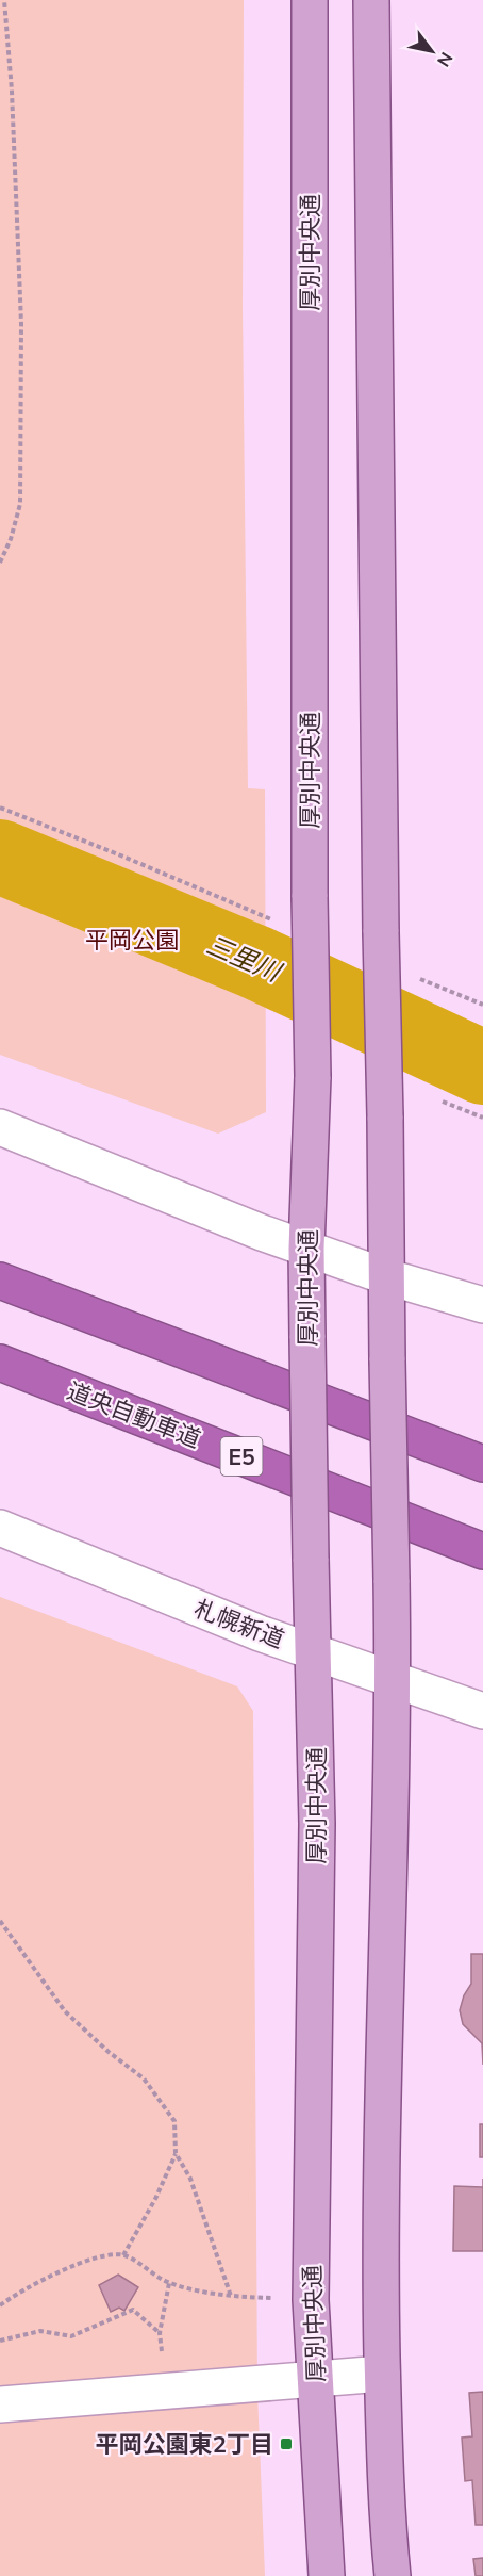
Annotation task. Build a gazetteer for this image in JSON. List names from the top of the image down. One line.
{"streets":{"highway":["道央自動車道","E5"],"main road":["厚別中央通"],"street":["札幌新道"]},"crossings":[["厚別中央通","札幌新道"]],"water":["三里川"],"parks":["平岡公園"],"places":{"transit":["平岡公園東2丁目"]},"north":"bottom right"}
